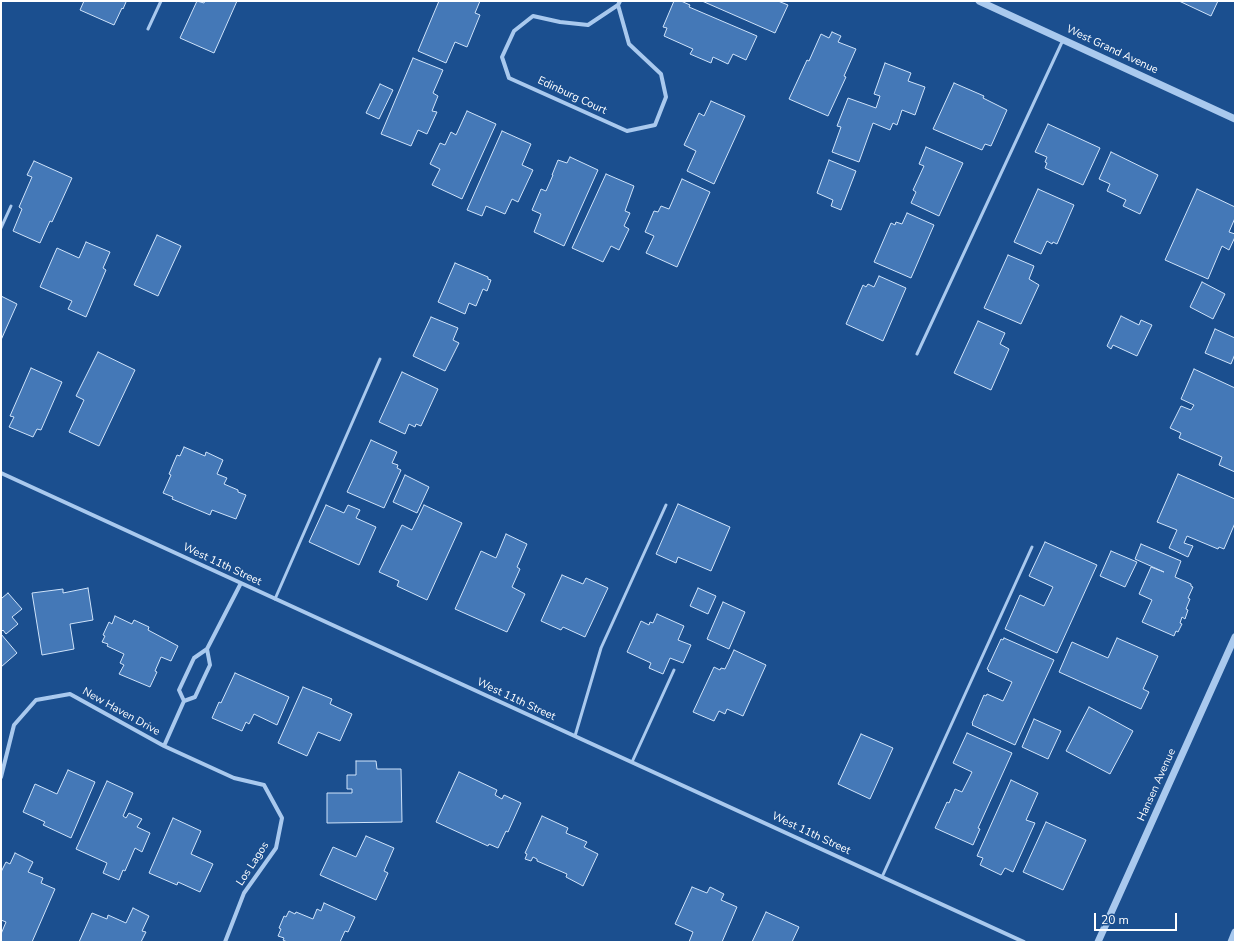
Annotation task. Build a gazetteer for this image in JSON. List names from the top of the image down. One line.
{"streets":{"street":["West Grand Avenue","Edinburg Court","West 11th Street","New Haven Drive","Hansen Avenue","Los Lagos"]},"crossings":[["New Haven Drive","Los Lagos"]],"scale_bar":"20 m"}
